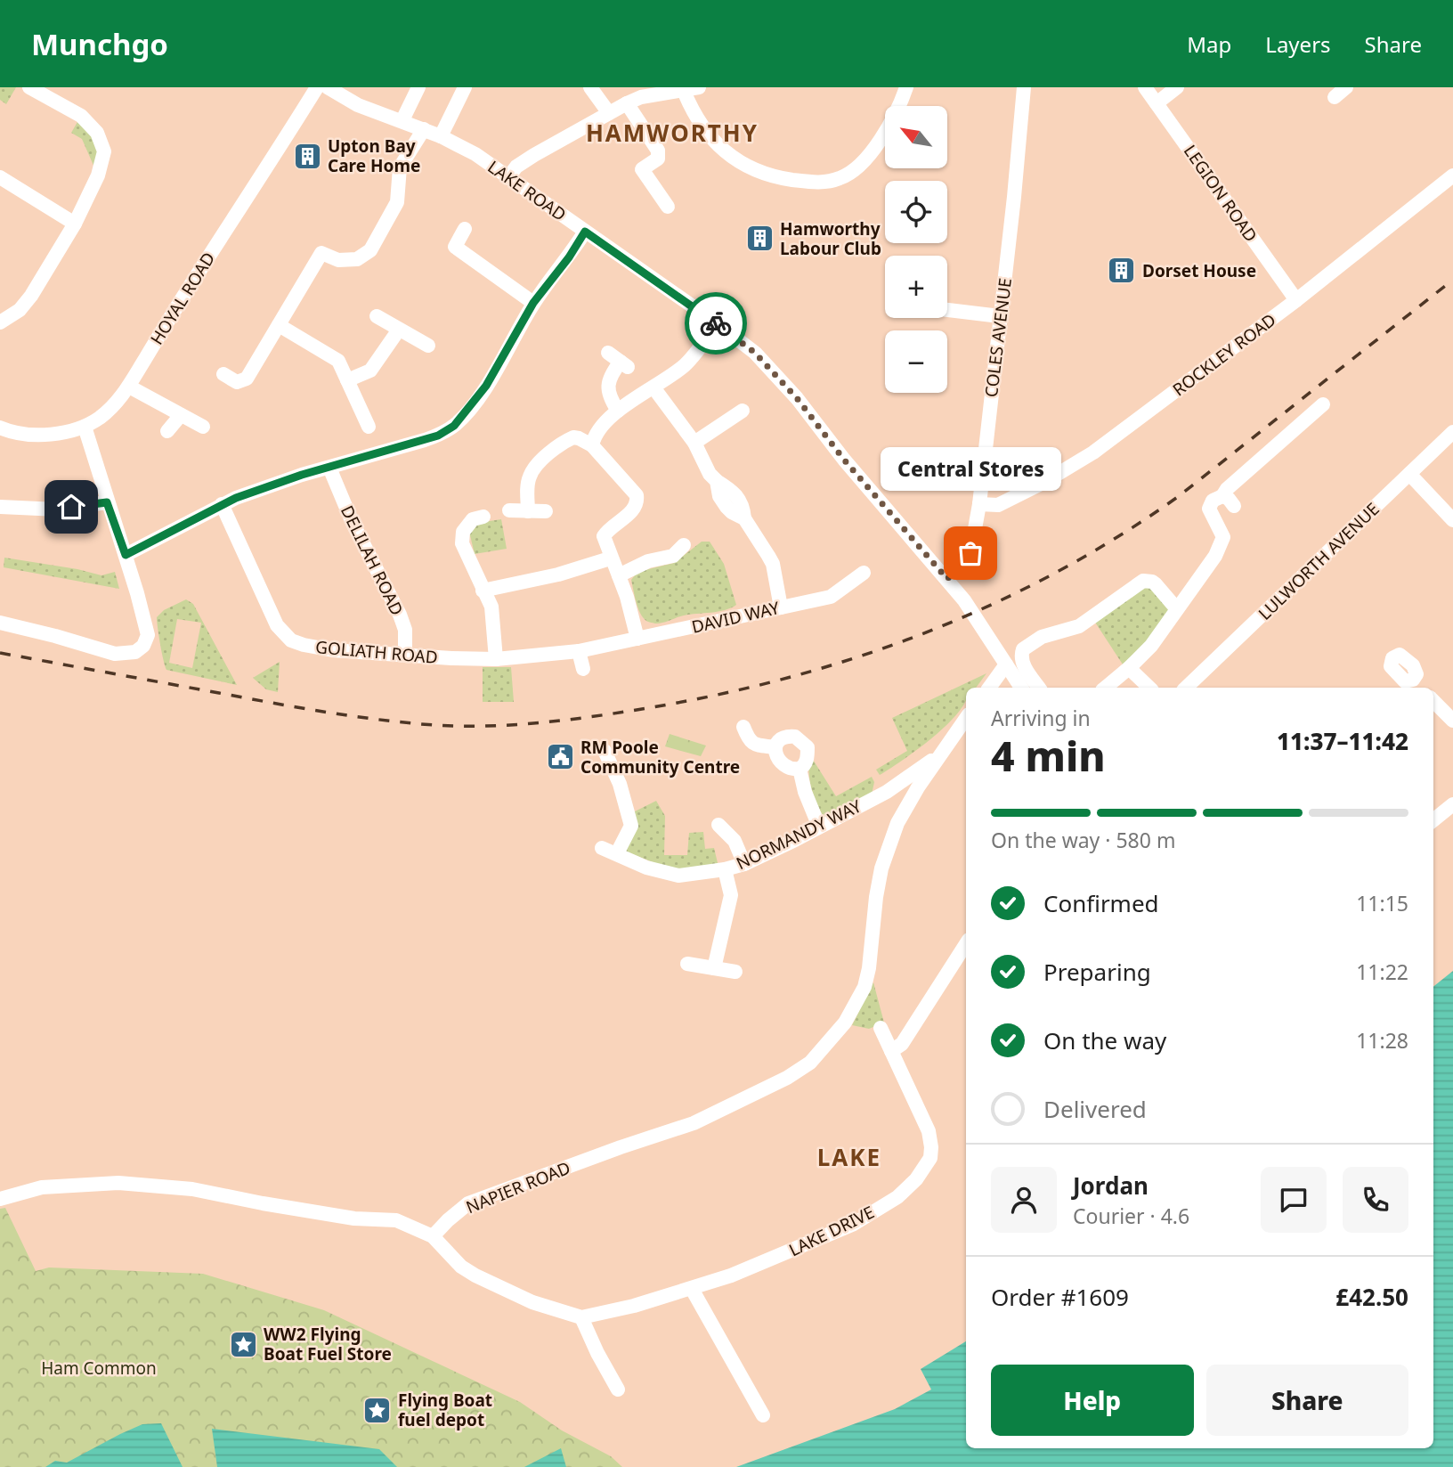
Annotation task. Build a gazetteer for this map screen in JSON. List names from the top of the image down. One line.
{"streets":{"street":["LAKE ROAD","LEGION ROAD","HOYAL ROAD","COLES AVENUE","ROCKLEY ROAD","DELILAH ROAD","LULWORTH AVENUE","DAVID WAY","GOLIATH ROAD","NORMANDY WAY","NAPIER ROAD","LAKE DRIVE"]},"crossings":[["LAKE ROAD","COLES AVENUE"],["LEGION ROAD","ROCKLEY ROAD"],["COLES AVENUE","ROCKLEY ROAD"],["DELILAH ROAD","GOLIATH ROAD"],["DAVID WAY","GOLIATH ROAD"],["NAPIER ROAD","LAKE DRIVE"]],"districts":["HAMWORTHY","LAKE"],"parks":["Ham Common"],"places":{"building":["Upton Bay Care Home","Hamworthy Labour Club","Dorset House"],"other":["Central Stores"],"public building":["RM Poole Community Centre"],"place":["WW2 Flying Boat Fuel Store","Flying Boat fuel depot"]},"north":"top left","page":{"header":"Munchgo","nav":["Map","Layers","Share"],"map_buttons":["+","−"],"bubble":"Central Stores","heading":["4 min","Arriving in","11:37–11:42"],"panel":["Jordan","Courier · 4.6","Order #1609","£42.50"],"bar":"On the way · 580 m","list":[["Confirmed","11:15"],["Preparing","11:22"],["On the way","11:28"],"Delivered"],"buttons":["Help","Share"]}}
